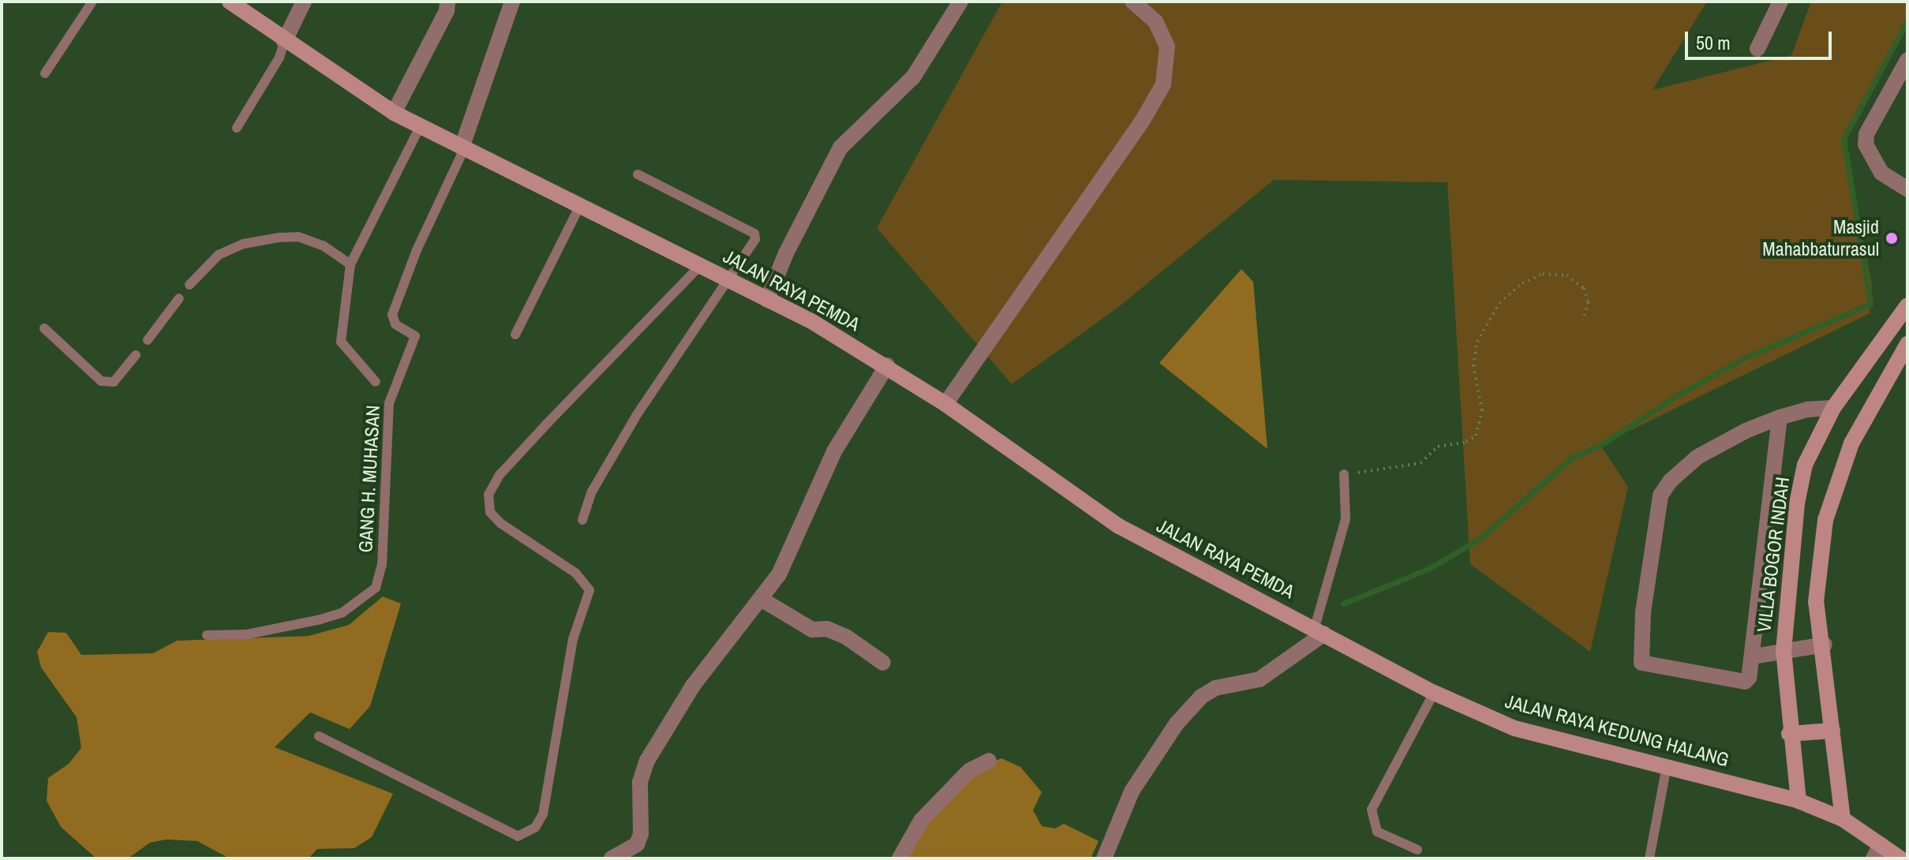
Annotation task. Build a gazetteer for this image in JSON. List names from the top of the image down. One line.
{"streets":{"main road":["JALAN RAYA PEMDA","VILLA BOGOR INDAH","JALAN RAYA KEDUNG HALANG"],"lane":["GANG H. MUHASAN"]},"crossings":[["JALAN RAYA PEMDA","GANG H. MUHASAN"],["JALAN RAYA PEMDA","JALAN RAYA KEDUNG HALANG"],["VILLA BOGOR INDAH","JALAN RAYA KEDUNG HALANG"]],"places":["Masjid Mahabbaturrasul"],"scale_bar":"50 m"}
